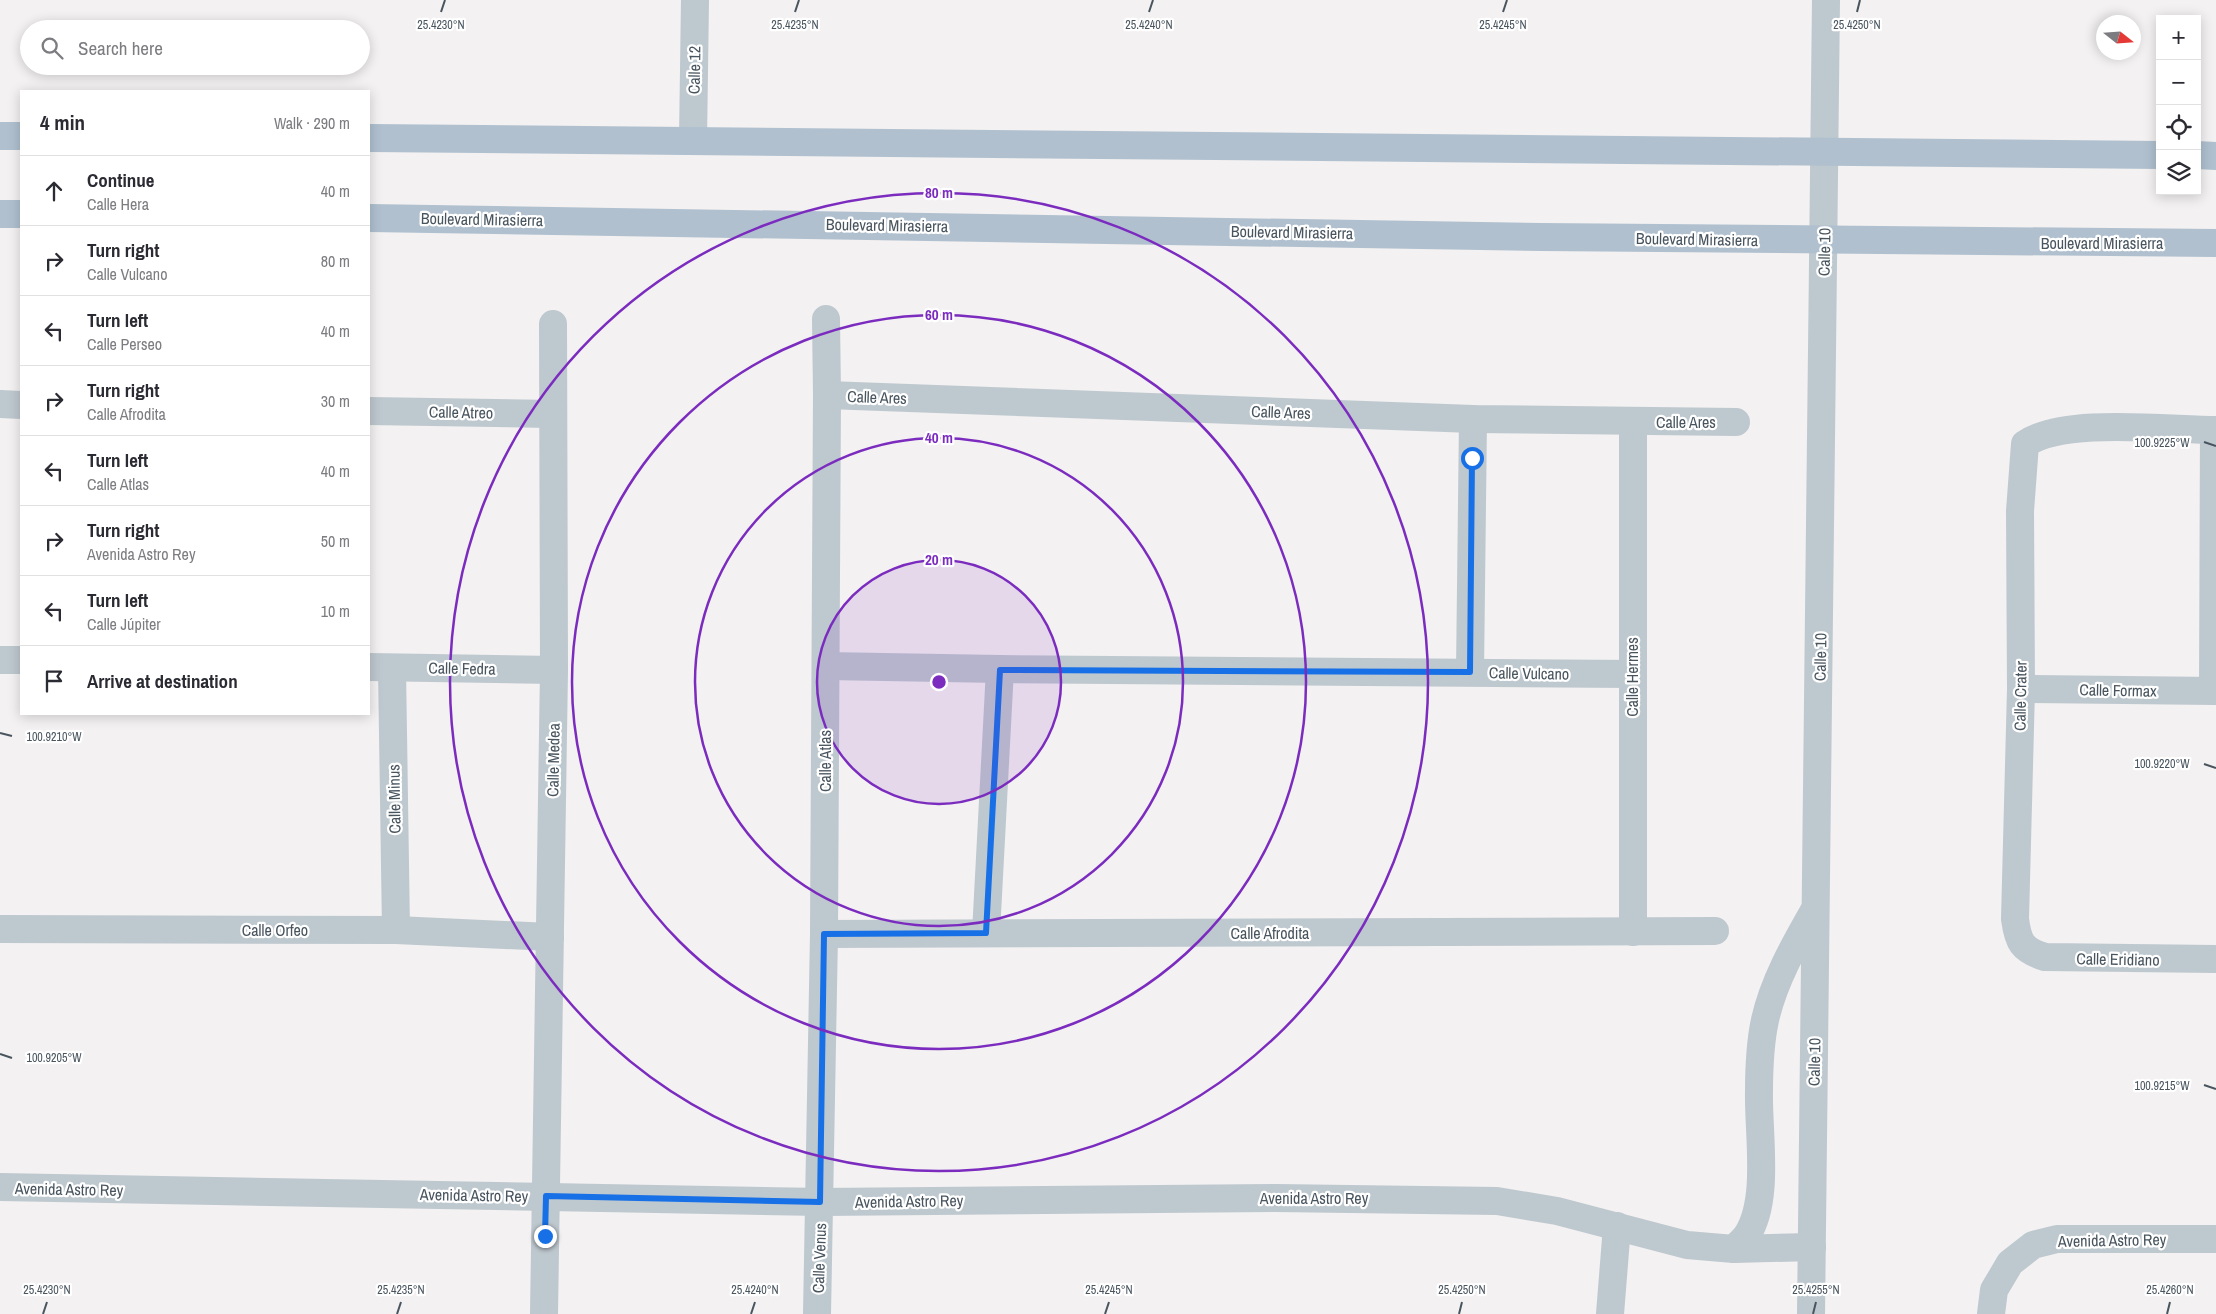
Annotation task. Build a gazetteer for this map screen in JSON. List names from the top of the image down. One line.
{"streets":{"main road":["Boulevard Mirasierra"],"street":["Calle 12","Calle 10","Calle Ares","Calle Atreo","Calle Fedra","Calle Vulcano","Calle Hermes","Calle Formax","Calle Crater","Calle Medea","Calle Atlas","Calle Minus","Calle Orfeo","Calle Afrodita","Calle Eridiano","Avenida Astro Rey","Calle Venus"]},"crossings":[["Boulevard Mirasierra","Calle 10"],["Calle 10","Avenida Astro Rey"],["Calle Ares","Calle Hermes"],["Calle Ares","Calle Atlas"],["Calle Atreo","Calle Medea"],["Calle Fedra","Calle Medea"],["Calle Fedra","Calle Minus"],["Calle Vulcano","Calle Hermes"],["Calle Vulcano","Calle Atlas"],["Calle Hermes","Calle Afrodita"],["Calle Formax","Calle Crater"],["Calle Crater","Calle Eridiano"],["Calle Medea","Calle Orfeo"],["Calle Medea","Avenida Astro Rey"],["Calle Atlas","Calle Afrodita"],["Calle Atlas","Avenida Astro Rey"],["Calle Atlas","Calle Venus"],["Calle Minus","Calle Orfeo"],["Avenida Astro Rey","Calle Venus"]],"north":"right","page":{"map_buttons":["+","−"],"search":"Search here","heading":["4 min","Walk · 290 m"],"list":[["Continue","Calle Hera","40 m"],["Turn right","Calle Vulcano","80 m"],["Turn left","Calle Perseo","40 m"],["Turn right","Calle Afrodita","30 m"],["Turn left","Calle Atlas","40 m"],["Turn right","Avenida Astro Rey","50 m"],["Turn left","Calle Júpiter","10 m"],"Arrive at destination"]},"coordinates":["25.4230°N","25.4235°N","25.4240°N","25.4245°N","25.4250°N","100.9225°W","100.9210°W","100.9220°W","100.9205°W","100.9215°W","25.4255°N","25.4260°N"],"rings":["80 m","60 m","40 m","20 m"]}
